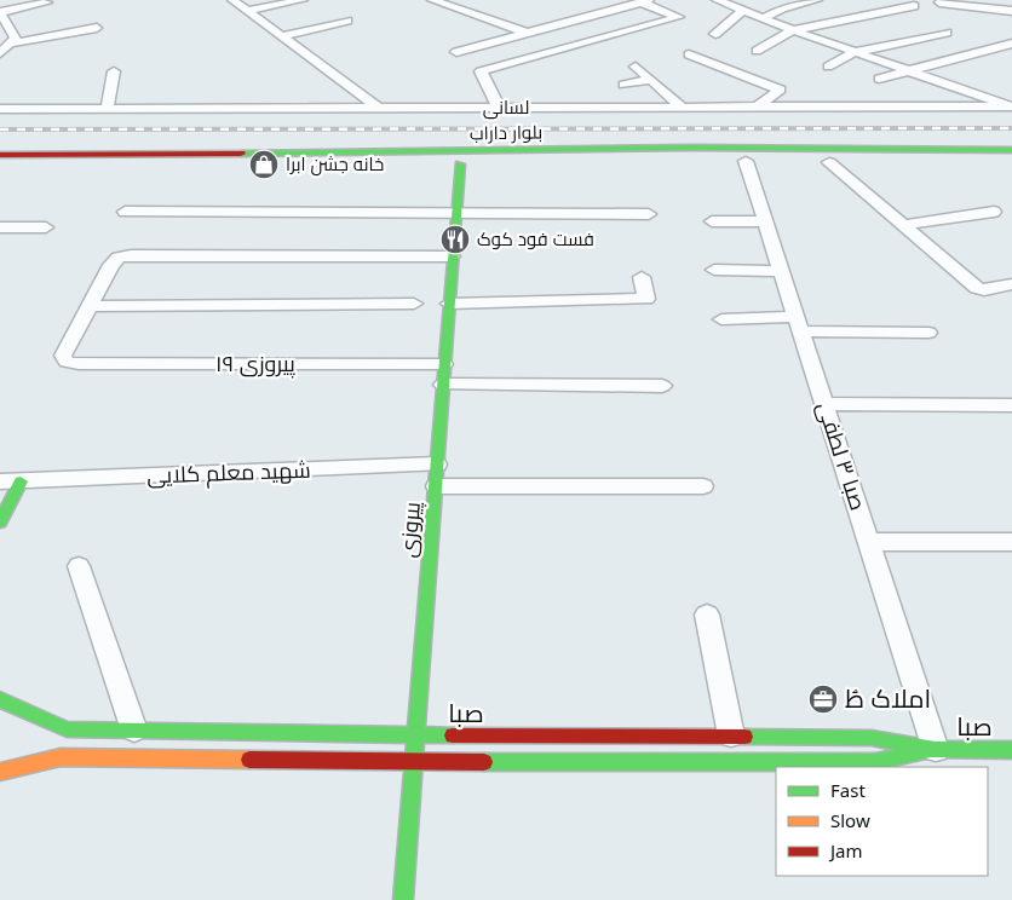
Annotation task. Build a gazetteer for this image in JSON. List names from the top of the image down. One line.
{"streets":{"main road":["بلوار داراب","پیروزی","صبا"],"street":["لسانی","پیروزی ۱۹","صبا ۳ لطفی","شهید معلم کلایی"]},"crossings":[["بلوار داراب","صبا ۳ لطفی"],["بلوار داراب","پیروزی"],["پیروزی ۱۹","پیروزی"],["صبا ۳ لطفی","صبا"],["شهید معلم کلایی","پیروزی"],["پیروزی","صبا"]],"places":{"shop":["خانه جشن ابرا"],"restaurant":["فست فود کوک"],"office":["املاک طُ"]},"legend":["Fast","Slow","Jam"]}
